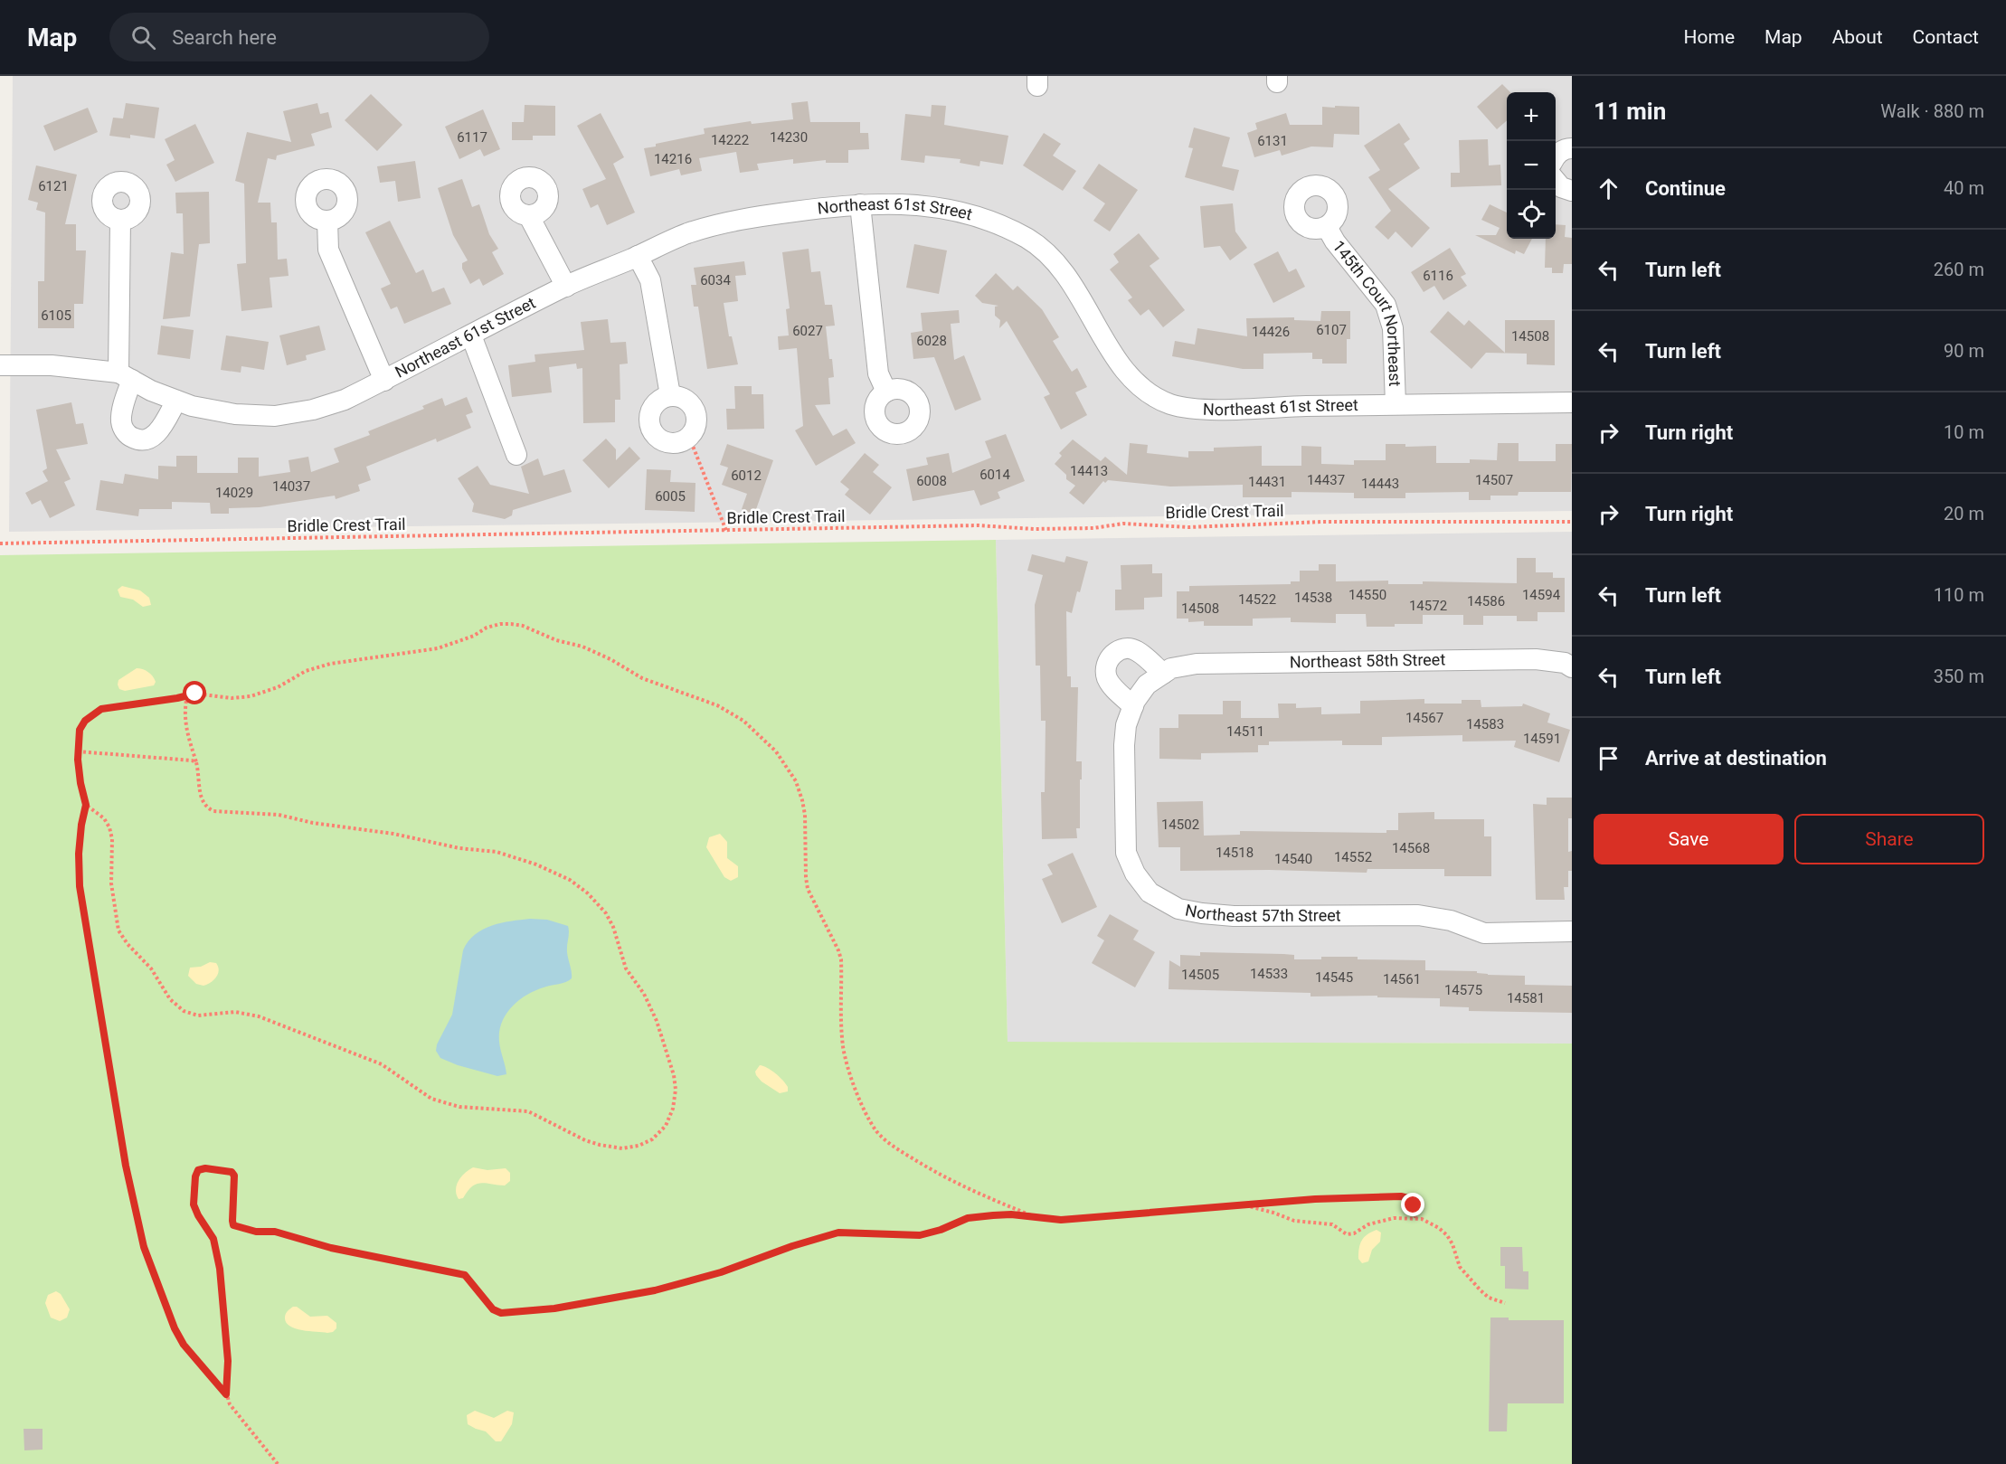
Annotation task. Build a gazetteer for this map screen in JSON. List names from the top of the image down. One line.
{"streets":{"street":["Northeast 61st Street","145th Court Northeast","Northeast 58th Street","Northeast 57th Street"],"path":["Bridle Crest Trail"]},"crossings":[["Northeast 61st Street","145th Court Northeast"],["Northeast 58th Street","Northeast 57th Street"]],"house_numbers":["6117","14230","14222","6131","14216","6121","6116","6034","6105","6107","6027","14426","14508","6028","14413","6014","6012","14437","14507","6008","14431","14443","14037","14029","6005","14550","14594","14538","14522","14586","14572","14508","14567","14583","14511","14591","14502","14568","14518","14552","14540","14533","14505","14545","14561","14575","14581"],"page":{"header":"Map","search":"Search here","nav":["Home","Map","About","Contact"],"heading":["11 min","Walk · 880 m"],"map_buttons":["+","−"],"list":[["Continue","40 m"],["Turn left","260 m"],["Turn left","90 m"],["Turn right","10 m"],["Turn right","20 m"],["Turn left","110 m"],["Turn left","350 m"],"Arrive at destination"],"buttons":["Save","Share"]}}
